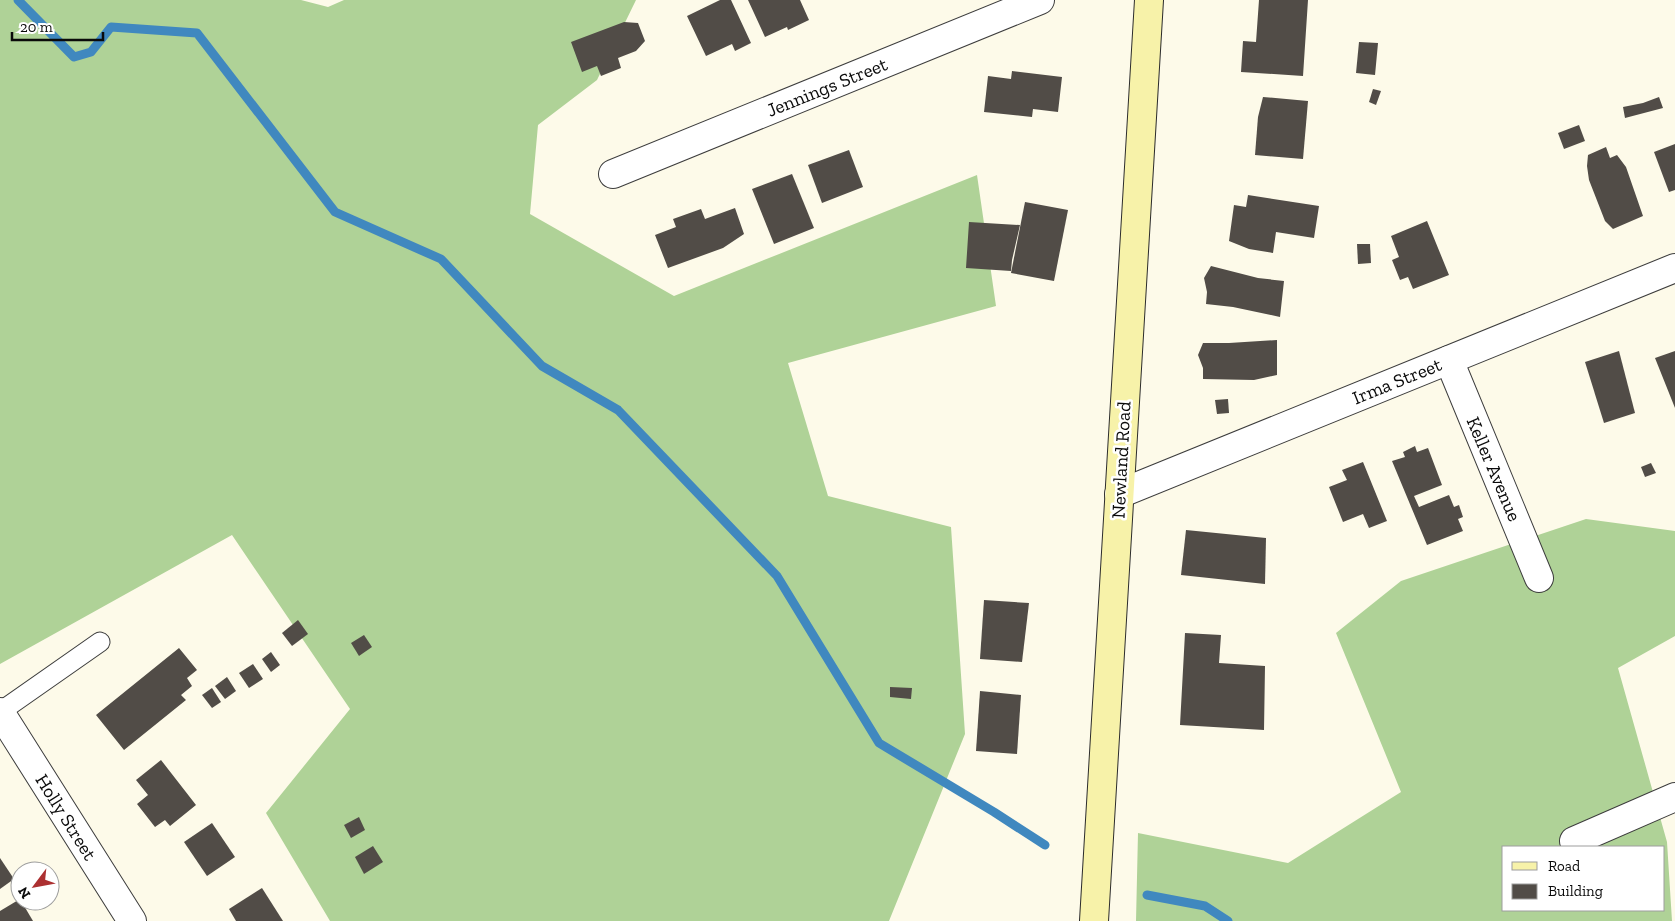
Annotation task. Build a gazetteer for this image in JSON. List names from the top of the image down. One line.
{"streets":{"street":["Jennings Street","Irma Street","Newland Road","Keller Avenue","Holly Street"]},"crossings":[["Irma Street","Newland Road"],["Irma Street","Keller Avenue"]],"legend":["Road","Building"],"scale_bar":"20 m","north":"bottom left"}
